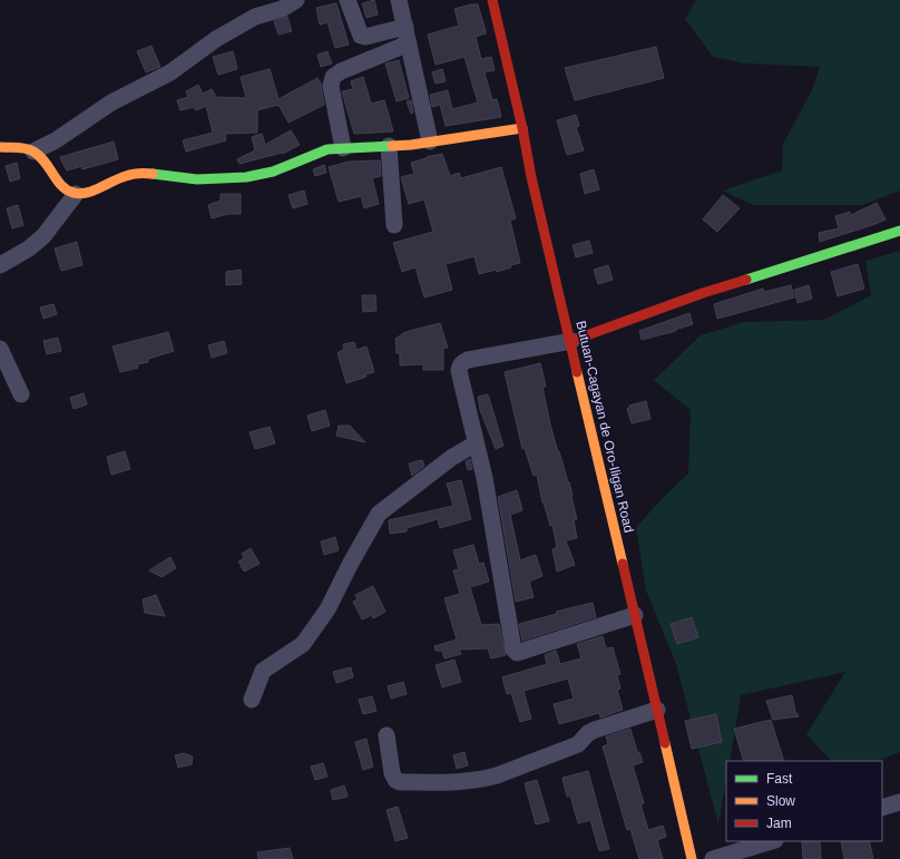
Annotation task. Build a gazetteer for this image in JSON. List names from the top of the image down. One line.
{"streets":{"main road":["Butuan-Cagayan de Oro-Iligan Road"]},"legend":["Fast","Slow","Jam"]}
